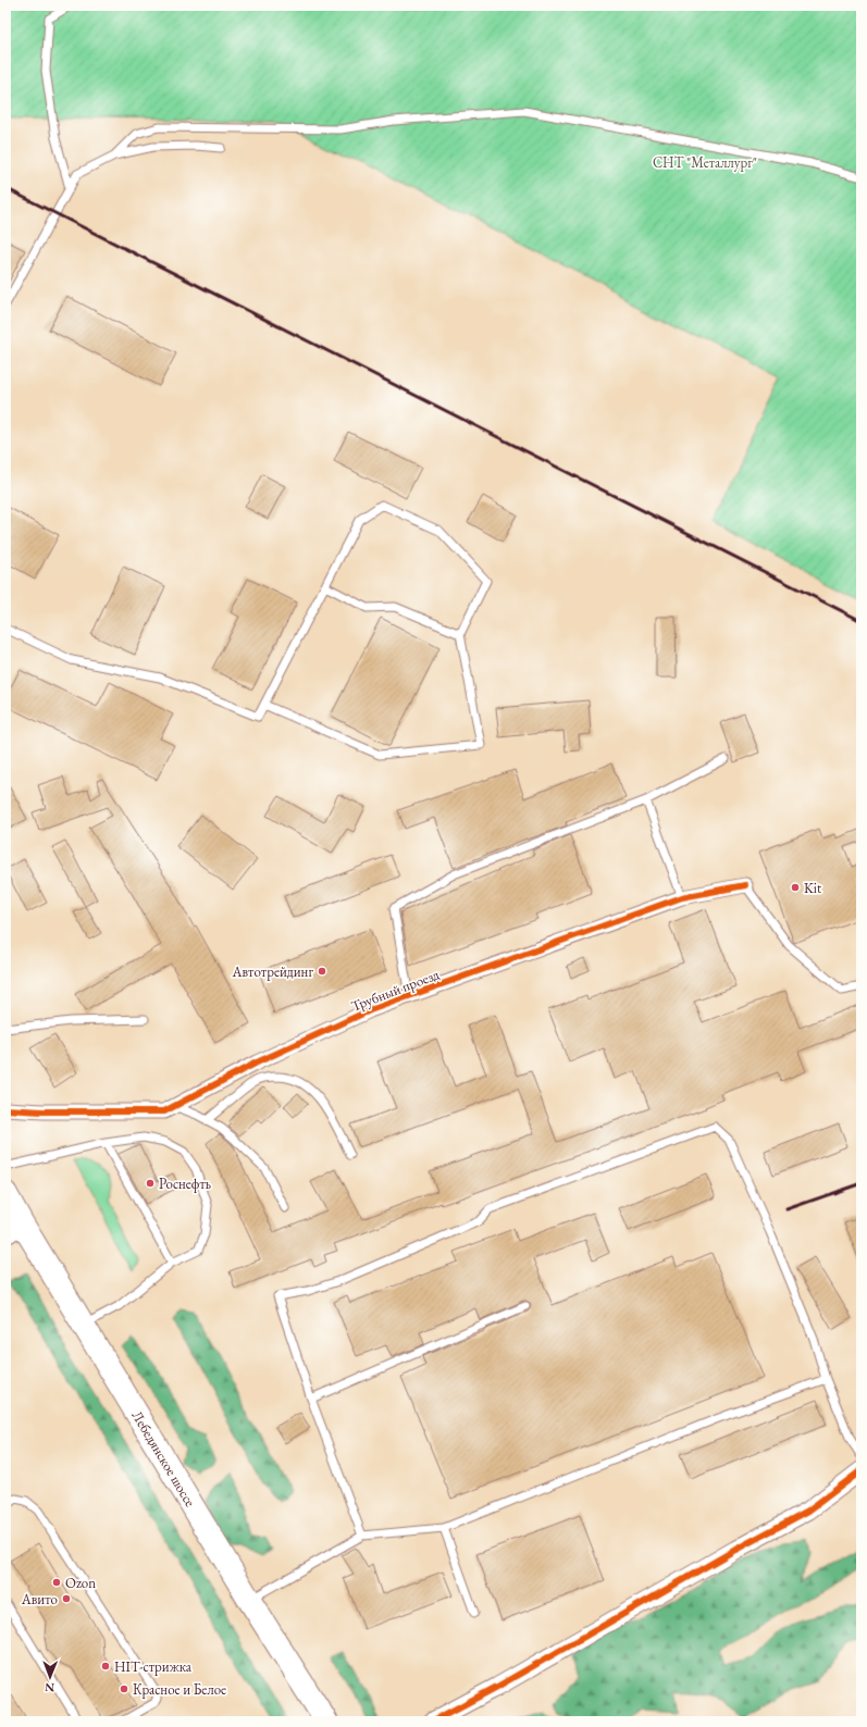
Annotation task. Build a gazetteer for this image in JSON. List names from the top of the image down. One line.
{"streets":{"main road":["Лебедянское шоссе"],"street":["Трубный проезд"]},"parks":["СНТ \"Металлург\""],"places":["Kit","Автотрейдинг","Роснефть","Ozon","Авито","HIT-стрижка","Красное и Белое"],"north":"bottom"}
